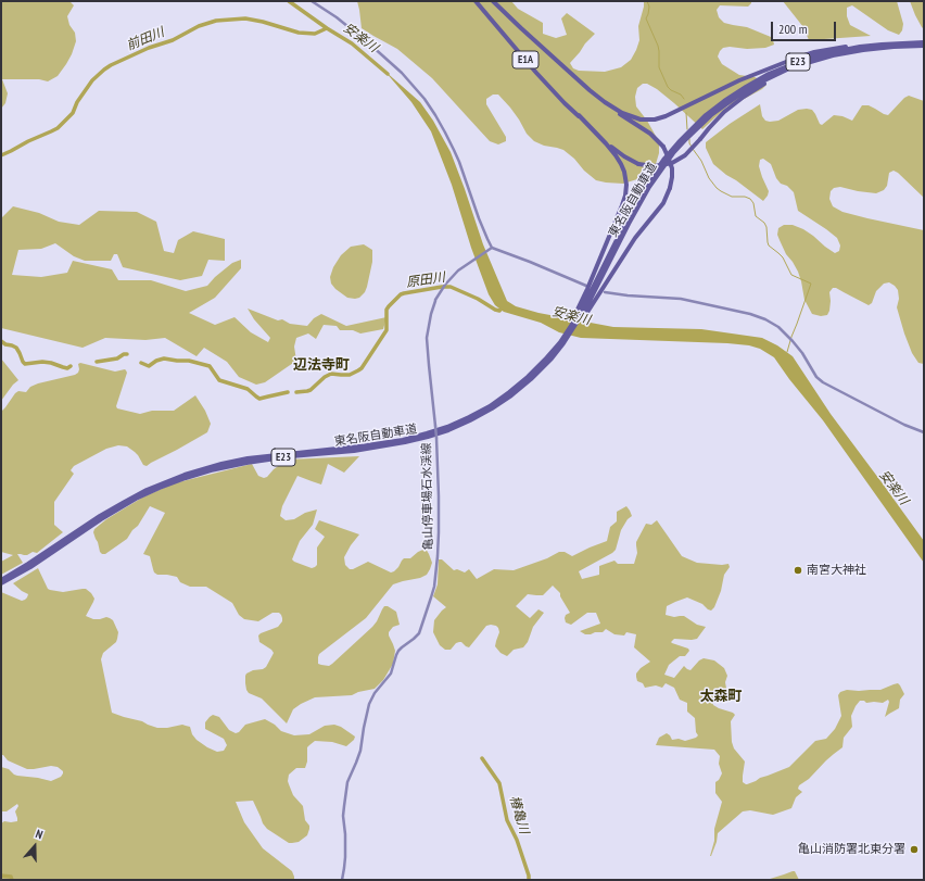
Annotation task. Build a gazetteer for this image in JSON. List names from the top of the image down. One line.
{"streets":{"highway":["E1A","E23","東名阪自動車道"],"main road":["亀山停車場石水渓線"]},"crossings":[["E1A","東名阪自動車道"]],"districts":["辺法寺町","太森町"],"water":["安楽川","前田川","原田川","椿亀川"],"places":["南宮大神社","亀山消防署北東分署"],"scale_bar":"200 m","north":"top"}
